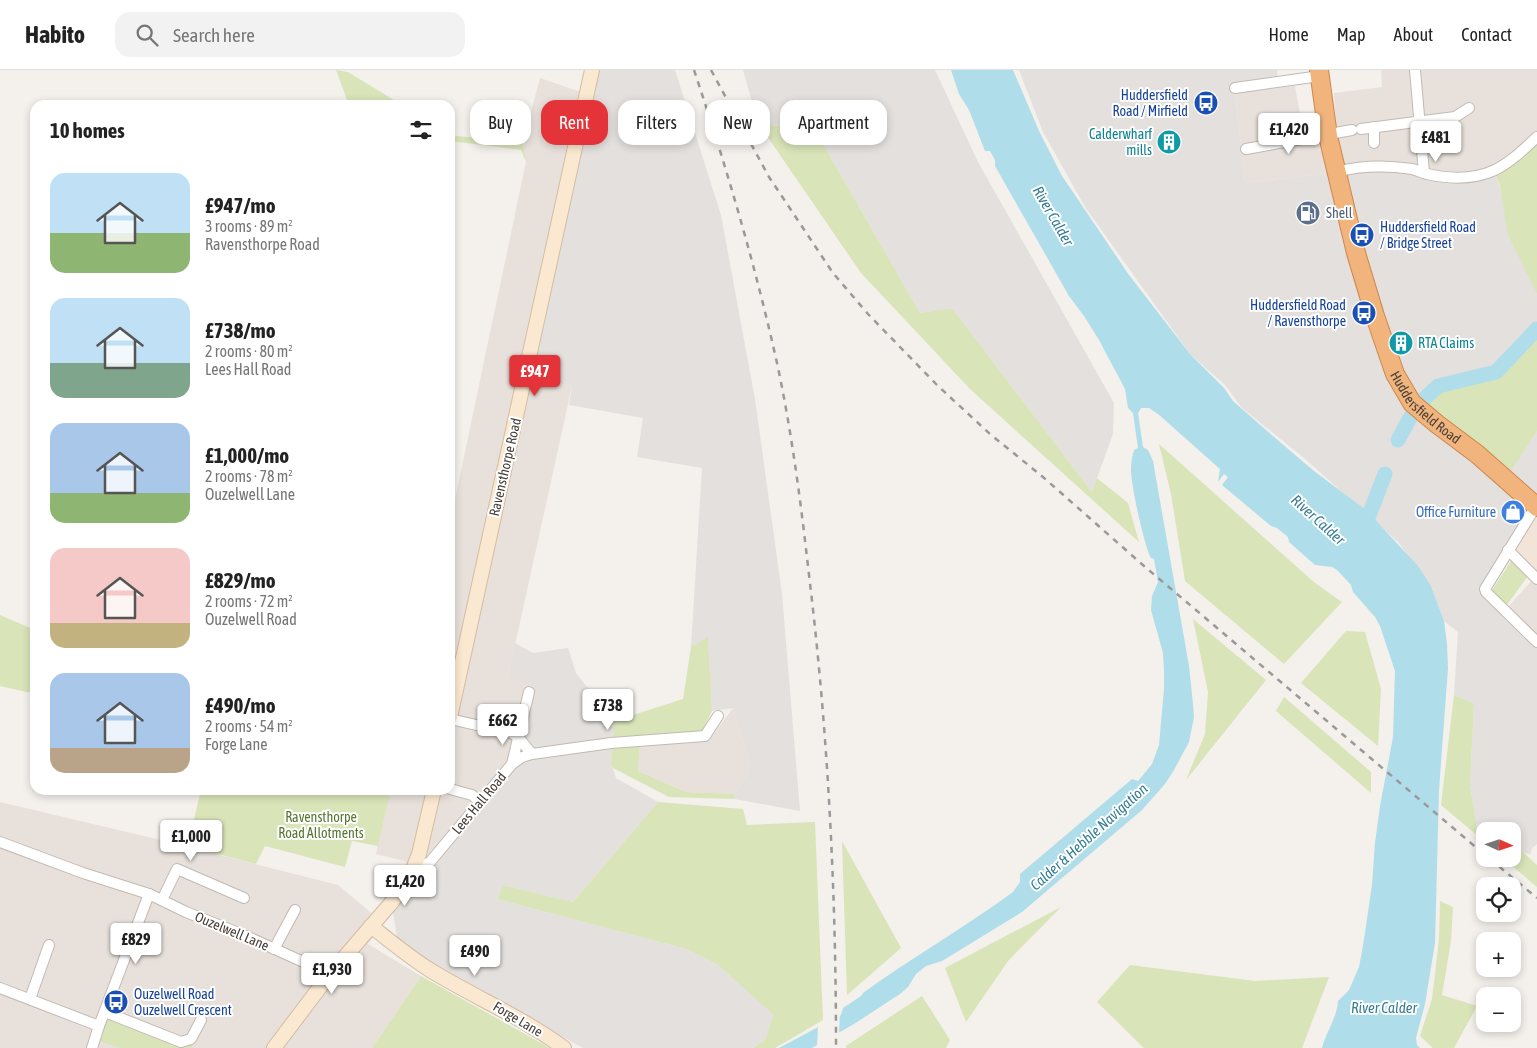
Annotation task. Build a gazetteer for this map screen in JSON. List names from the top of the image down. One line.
{"streets":{"highway":["Huddersfield Road"],"street":["Ravensthorpe Road","Lees Hall Road","Ouzelwell Lane","Forge Lane"]},"water":["River Calder","Calder & Hebble Navigation"],"parks":["Ravensthorpe Road Allotments"],"places":{"bus stop":["Huddersfield Road / Mirfield","Huddersfield Road / Bridge Street","Huddersfield Road / Ravensthorpe","Ouzelwell Road Ouzelwell Crescent"],"building":["Calderwharf mills","RTA Claims"],"fuel station":["Shell"],"shop":["Office Furniture"]},"north":"right","page":{"header":"Habito","search":"Search here","nav":["Home","Map","About","Contact"],"chip":["Buy","Rent","Filters","New","Apartment"],"heading":"10 homes","price":["£1,420","£481","£947","£738","£662","£1,000","£1,420","£829","£490","£1,930"],"list":[{"name":"£947/mo","note":"3 rooms · 89 m² · Ravensthorpe Road"},{"name":"£738/mo","note":"2 rooms · 80 m² · Lees Hall Road"},{"name":"£1,000/mo","note":"2 rooms · 78 m² · Ouzelwell Lane"},{"name":"£829/mo","note":"2 rooms · 72 m² · Ouzelwell Road"},{"name":"£490/mo","note":"2 rooms · 54 m² · Forge Lane"}],"map_buttons":["+","−"]}}
